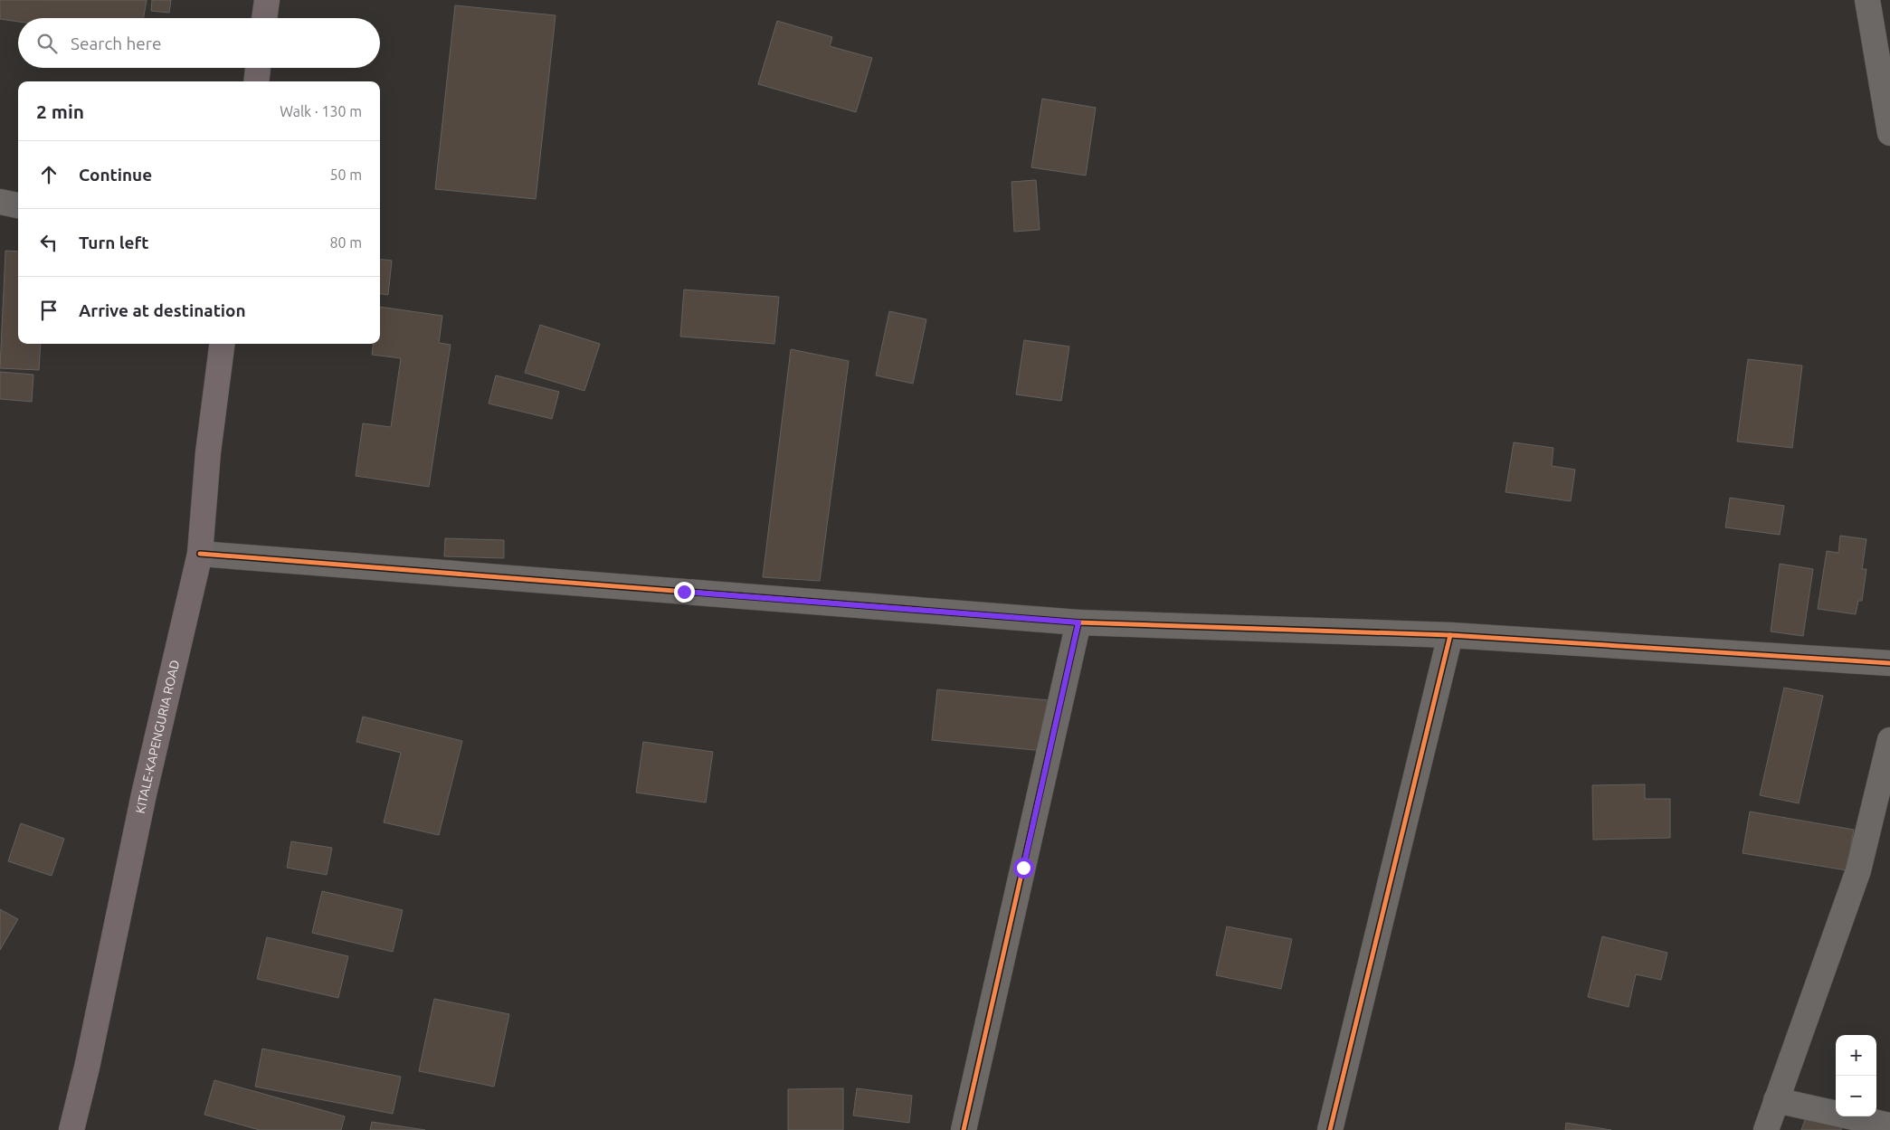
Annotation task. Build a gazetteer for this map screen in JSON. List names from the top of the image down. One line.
{"streets":{"highway":["KITALE-KAPENGURIA ROAD"]},"page":{"search":"Search here","heading":["2 min","Walk · 130 m"],"list":[["Continue","50 m"],["Turn left","80 m"],"Arrive at destination"],"map_buttons":["+","−"]}}
